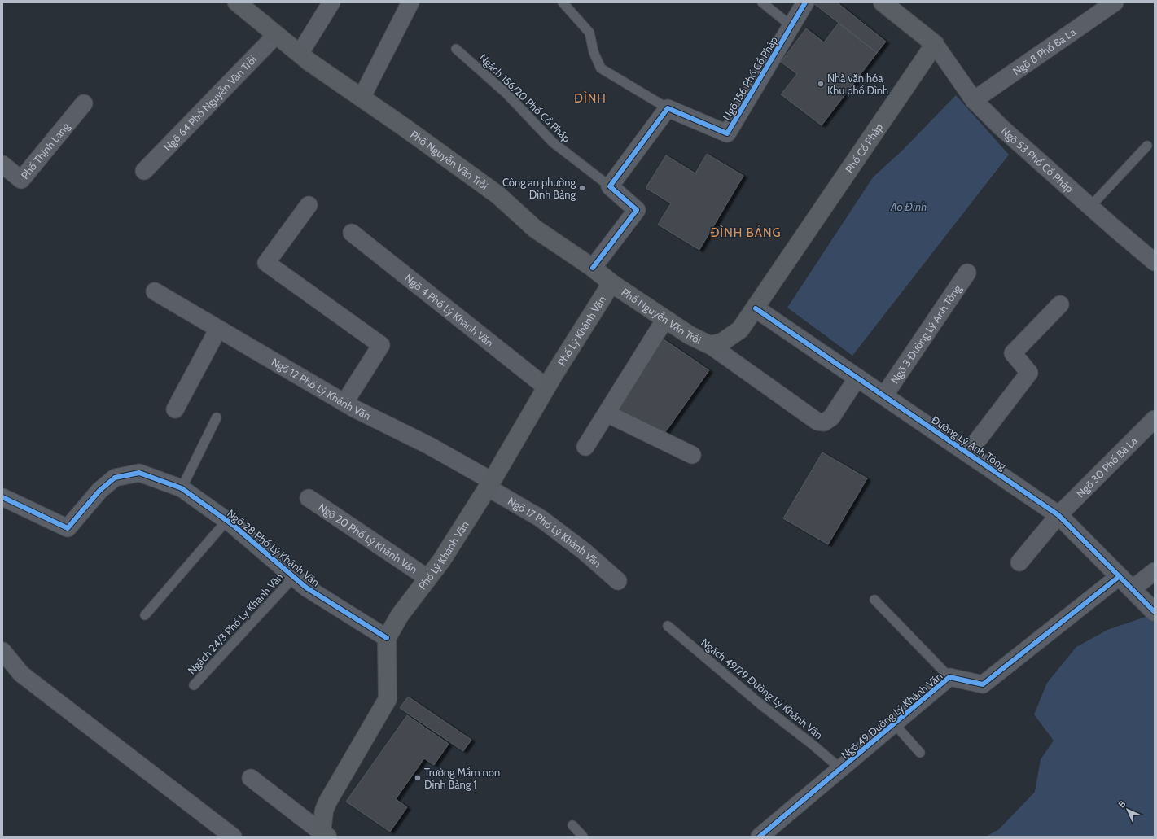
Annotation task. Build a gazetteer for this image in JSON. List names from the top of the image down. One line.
{"streets":{"main road":["Phố Cổ Pháp","Phố Nguyễn Văn Trỗi","Phố Lý Khánh Văn"],"street":["Ngõ 8 Phố Bà La","Ngõ 156 Phố Cổ Pháp","Ngõ 64 Phố Nguyễn Văn Trỗi","Phố Thịnh Lang","Ngõ 53 Phố Cổ Pháp","Ngõ 4 Phố Lý Khánh Văn","Ngõ 3 Đường Lý Anh Tông","Ngõ 12 Phố Lý Khánh Văn","Đường Lý Anh Tông","Ngõ 30 Phố Bà La","Ngõ 17 Phố Lý Khánh Văn","Ngõ 20 Phố Lý Khánh Văn","Ngõ 28 Phố Lý Khánh Văn","Ngõ 49 Đường Lý Khánh Văn"],"lane":["Ngách 156/20 Phố Cổ Pháp","Ngách 24/3 Phố Lý Khánh Văn","Ngách 49/29 Đường Lý Khánh Văn"]},"crossings":[["Ngõ 8 Phố Bà La","Ngõ 53 Phố Cổ Pháp"],["Ngõ 64 Phố Nguyễn Văn Trỗi","Phố Nguyễn Văn Trỗi"],["Phố Cổ Pháp","Phố Nguyễn Văn Trỗi"],["Phố Cổ Pháp","Ngõ 53 Phố Cổ Pháp"],["Phố Cổ Pháp","Đường Lý Anh Tông"],["Phố Nguyễn Văn Trỗi","Phố Lý Khánh Văn"],["Phố Nguyễn Văn Trỗi","Đường Lý Anh Tông"],["Ngõ 4 Phố Lý Khánh Văn","Phố Lý Khánh Văn"],["Phố Lý Khánh Văn","Ngõ 12 Phố Lý Khánh Văn"],["Phố Lý Khánh Văn","Ngõ 17 Phố Lý Khánh Văn"],["Phố Lý Khánh Văn","Ngõ 20 Phố Lý Khánh Văn"],["Phố Lý Khánh Văn","Ngõ 28 Phố Lý Khánh Văn"],["Ngõ 3 Đường Lý Anh Tông","Đường Lý Anh Tông"],["Ngõ 12 Phố Lý Khánh Văn","Ngõ 17 Phố Lý Khánh Văn"],["Đường Lý Anh Tông","Ngõ 30 Phố Bà La"],["Đường Lý Anh Tông","Ngõ 49 Đường Lý Khánh Văn"],["Ngõ 28 Phố Lý Khánh Văn","Ngách 24/3 Phố Lý Khánh Văn"],["Ngách 49/29 Đường Lý Khánh Văn","Ngõ 49 Đường Lý Khánh Văn"]],"districts":["ĐÌNH","ĐÌNH BẢNG"],"water":["Ao Đình"],"places":["Nhà văn hóa Khu phố Đình","Công an phường Đình Bảng","Trường Mầm non Đình Bảng 1"],"north":"top left"}
